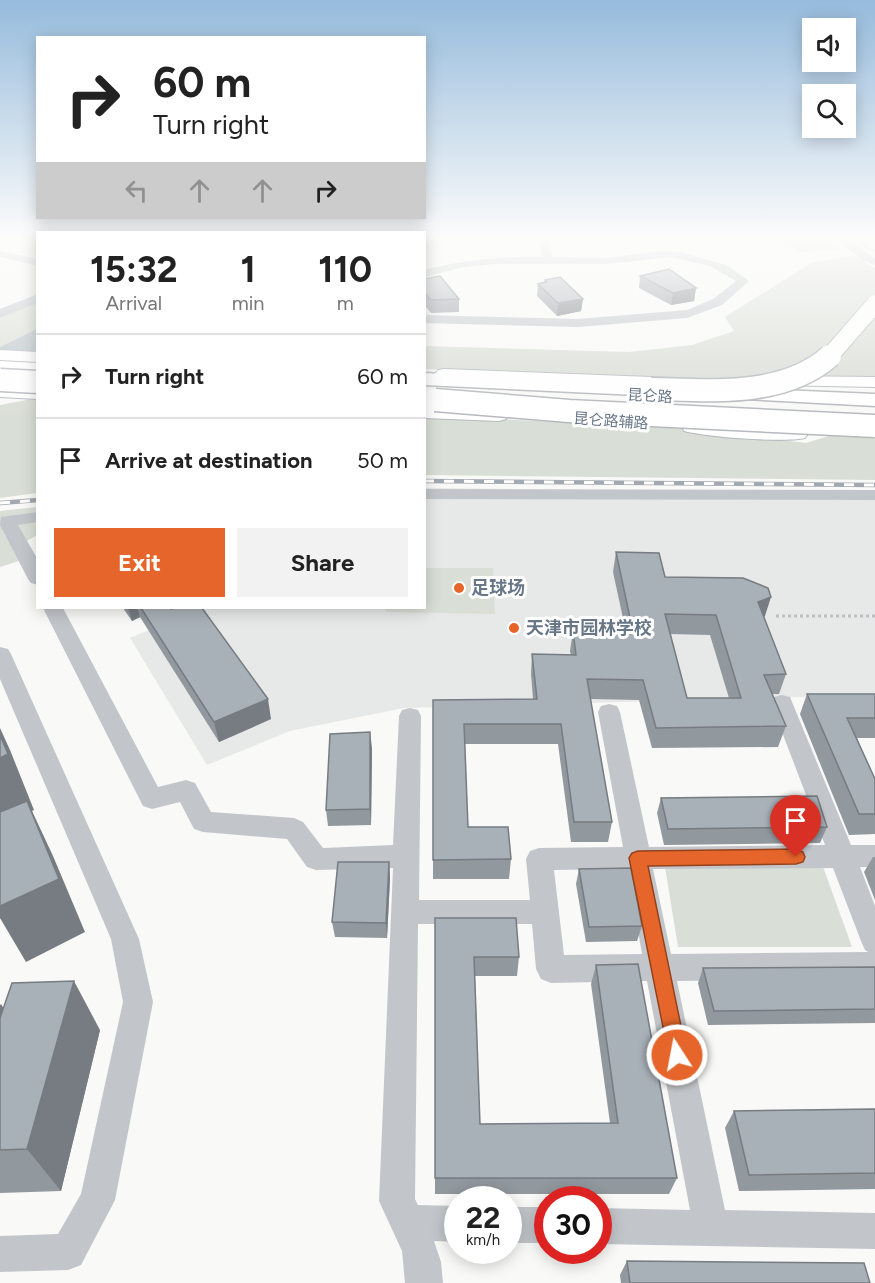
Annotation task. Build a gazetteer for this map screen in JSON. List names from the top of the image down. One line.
{"streets":{"highway":["昆仑路"]},"places":["足球场","天津市园林学校"],"page":{"turn":["60 m","Turn right"],"eta":["15:32","Arrival","1","min","110","m"],"list":[{"name":"Turn right","value":"60 m"},{"name":"Arrive at destination","value":"50 m"}],"buttons":["Exit","Share"],"speed":"22 km/h","limit":"30"}}
